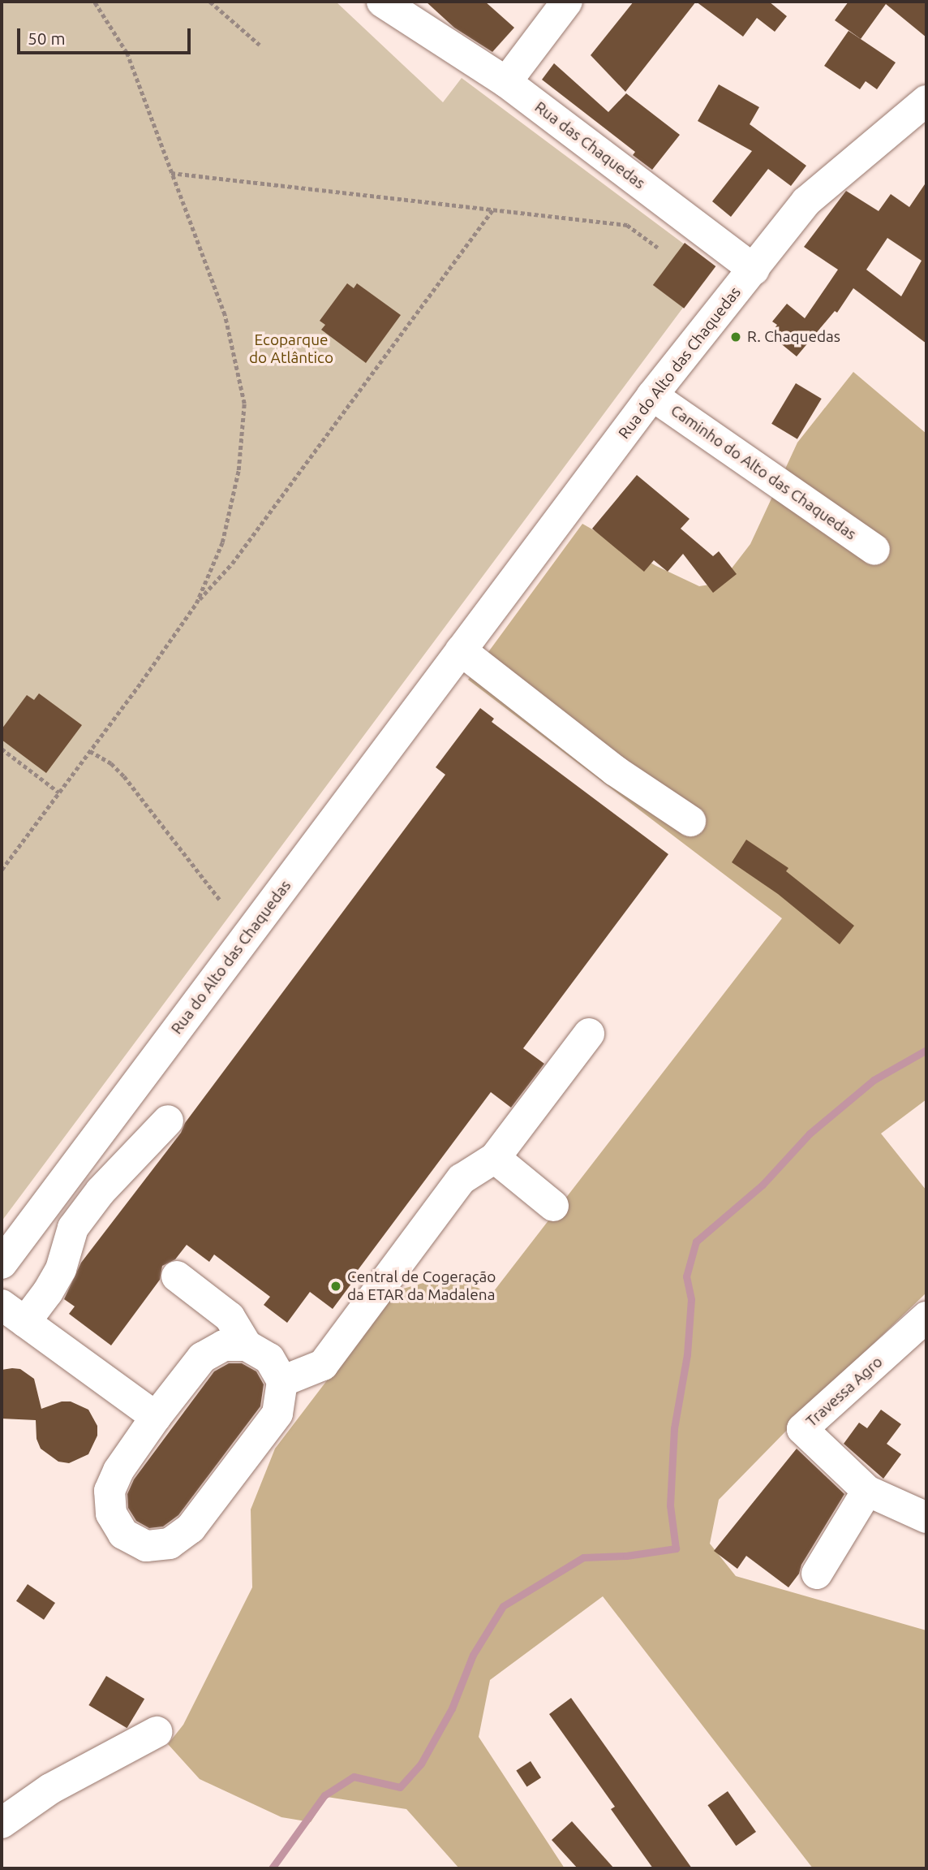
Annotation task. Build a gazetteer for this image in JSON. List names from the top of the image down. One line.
{"streets":{"street":["Rua das Chaquedas","Rua do Alto das Chaquedas","Caminho do Alto das Chaquedas","Travessa Agro"]},"crossings":[["Rua das Chaquedas","Rua do Alto das Chaquedas"],["Rua do Alto das Chaquedas","Caminho do Alto das Chaquedas"]],"parks":["Ecoparque do Atlântico"],"places":["R. Chaquedas","Central de Cogeração da ETAR da Madalena"],"scale_bar":"50 m"}
